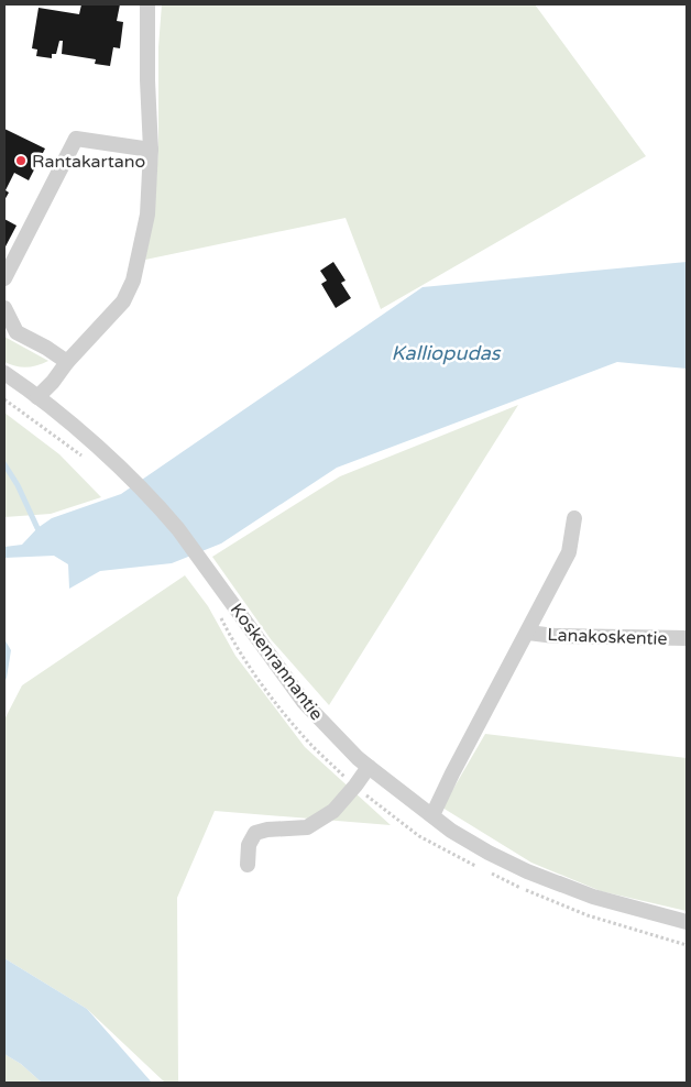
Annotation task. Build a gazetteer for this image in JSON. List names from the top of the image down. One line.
{"streets":{"street":["Lanakoskentie","Koskenrannantie"]},"water":["Kalliopudas"],"places":["Rantakartano"]}
